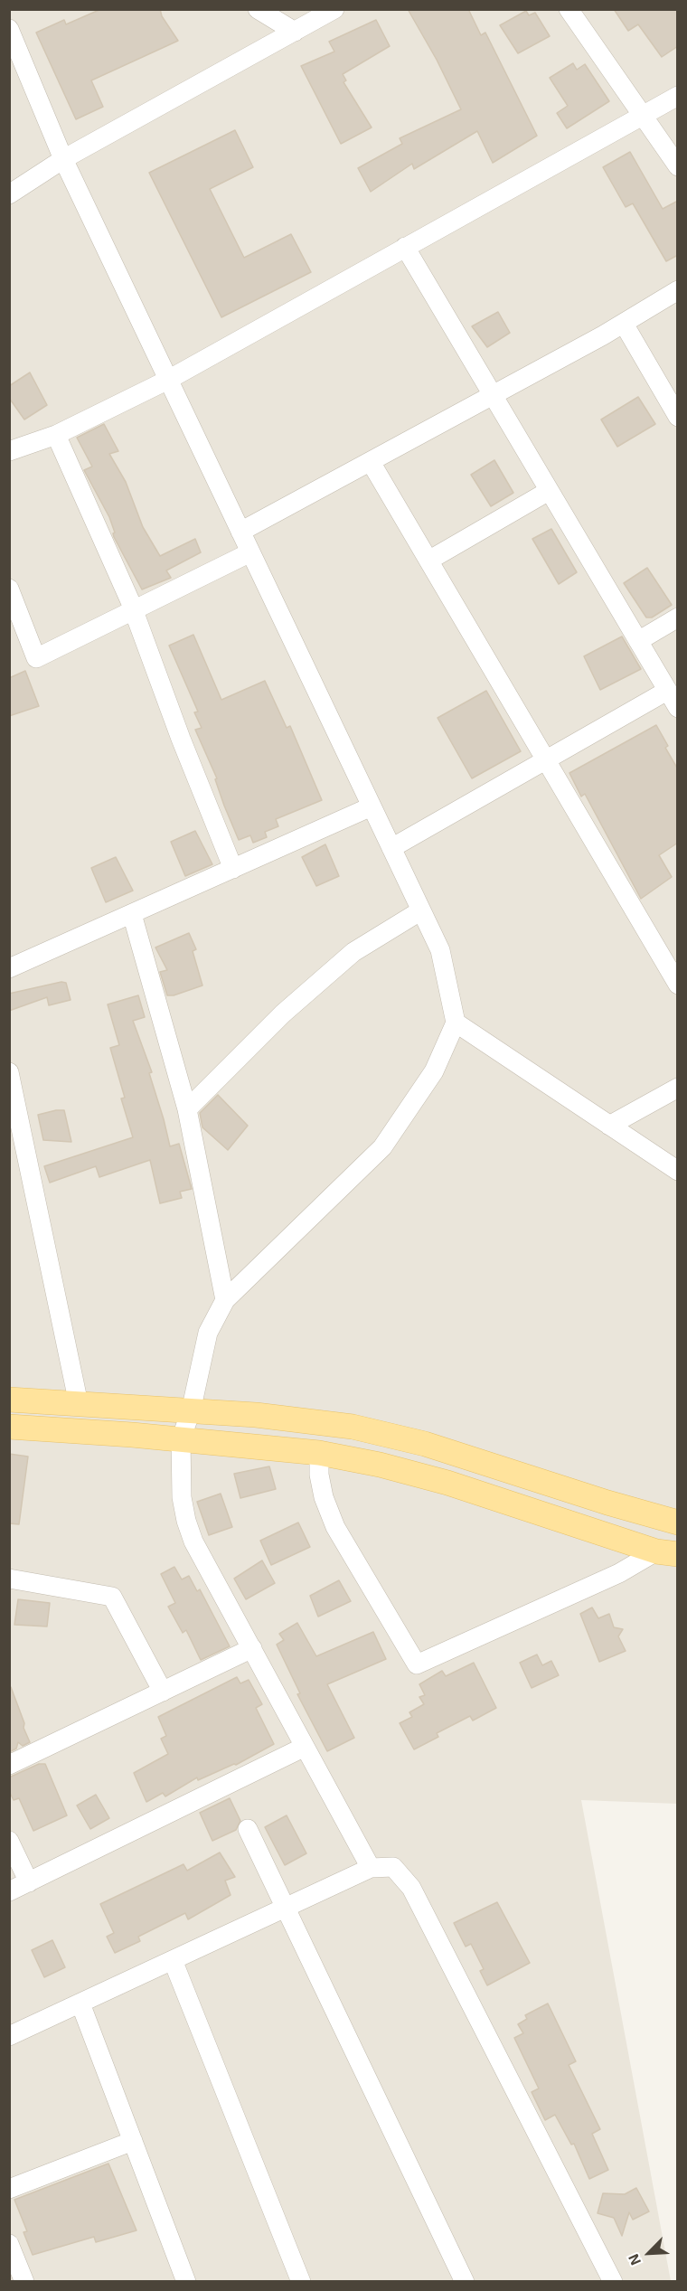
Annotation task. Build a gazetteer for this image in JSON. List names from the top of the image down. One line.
{"north":"bottom left"}
